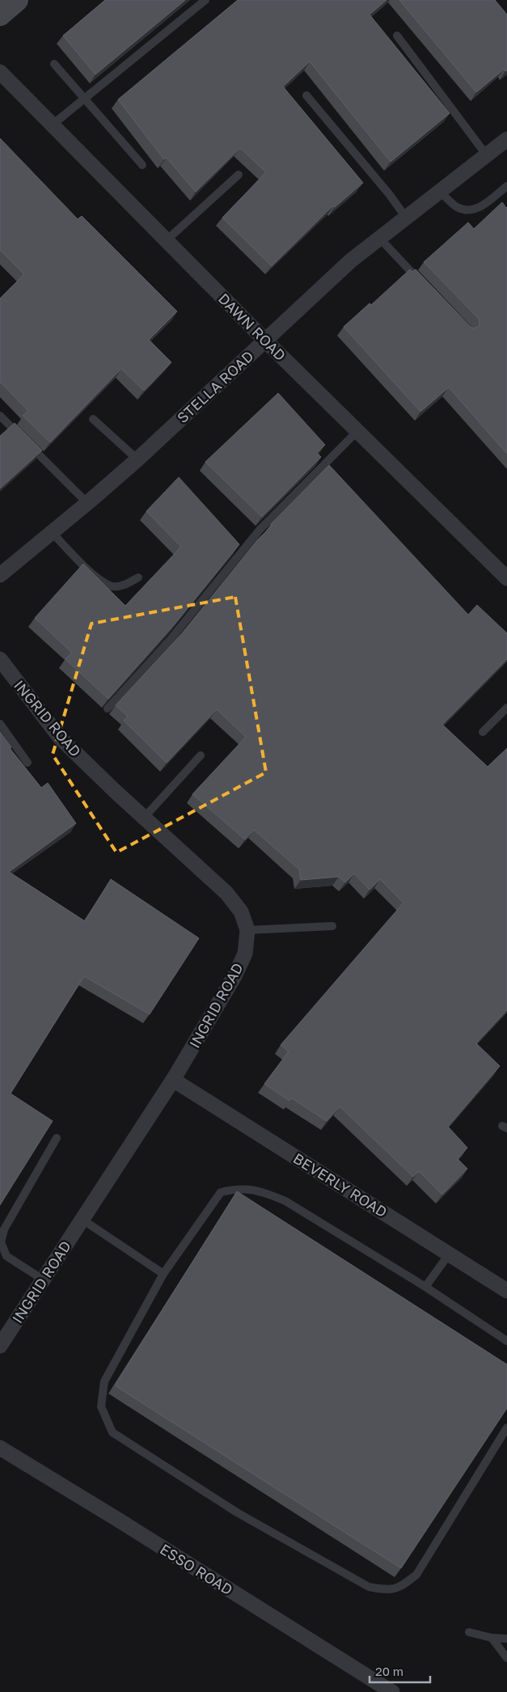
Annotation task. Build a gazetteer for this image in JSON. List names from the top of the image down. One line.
{"streets":{"street":["DAWN ROAD","STELLA ROAD","INGRID ROAD","BEVERLY ROAD","ESSO ROAD"]},"crossings":[["DAWN ROAD","STELLA ROAD"],["INGRID ROAD","BEVERLY ROAD"]],"scale_bar":"20 m"}
